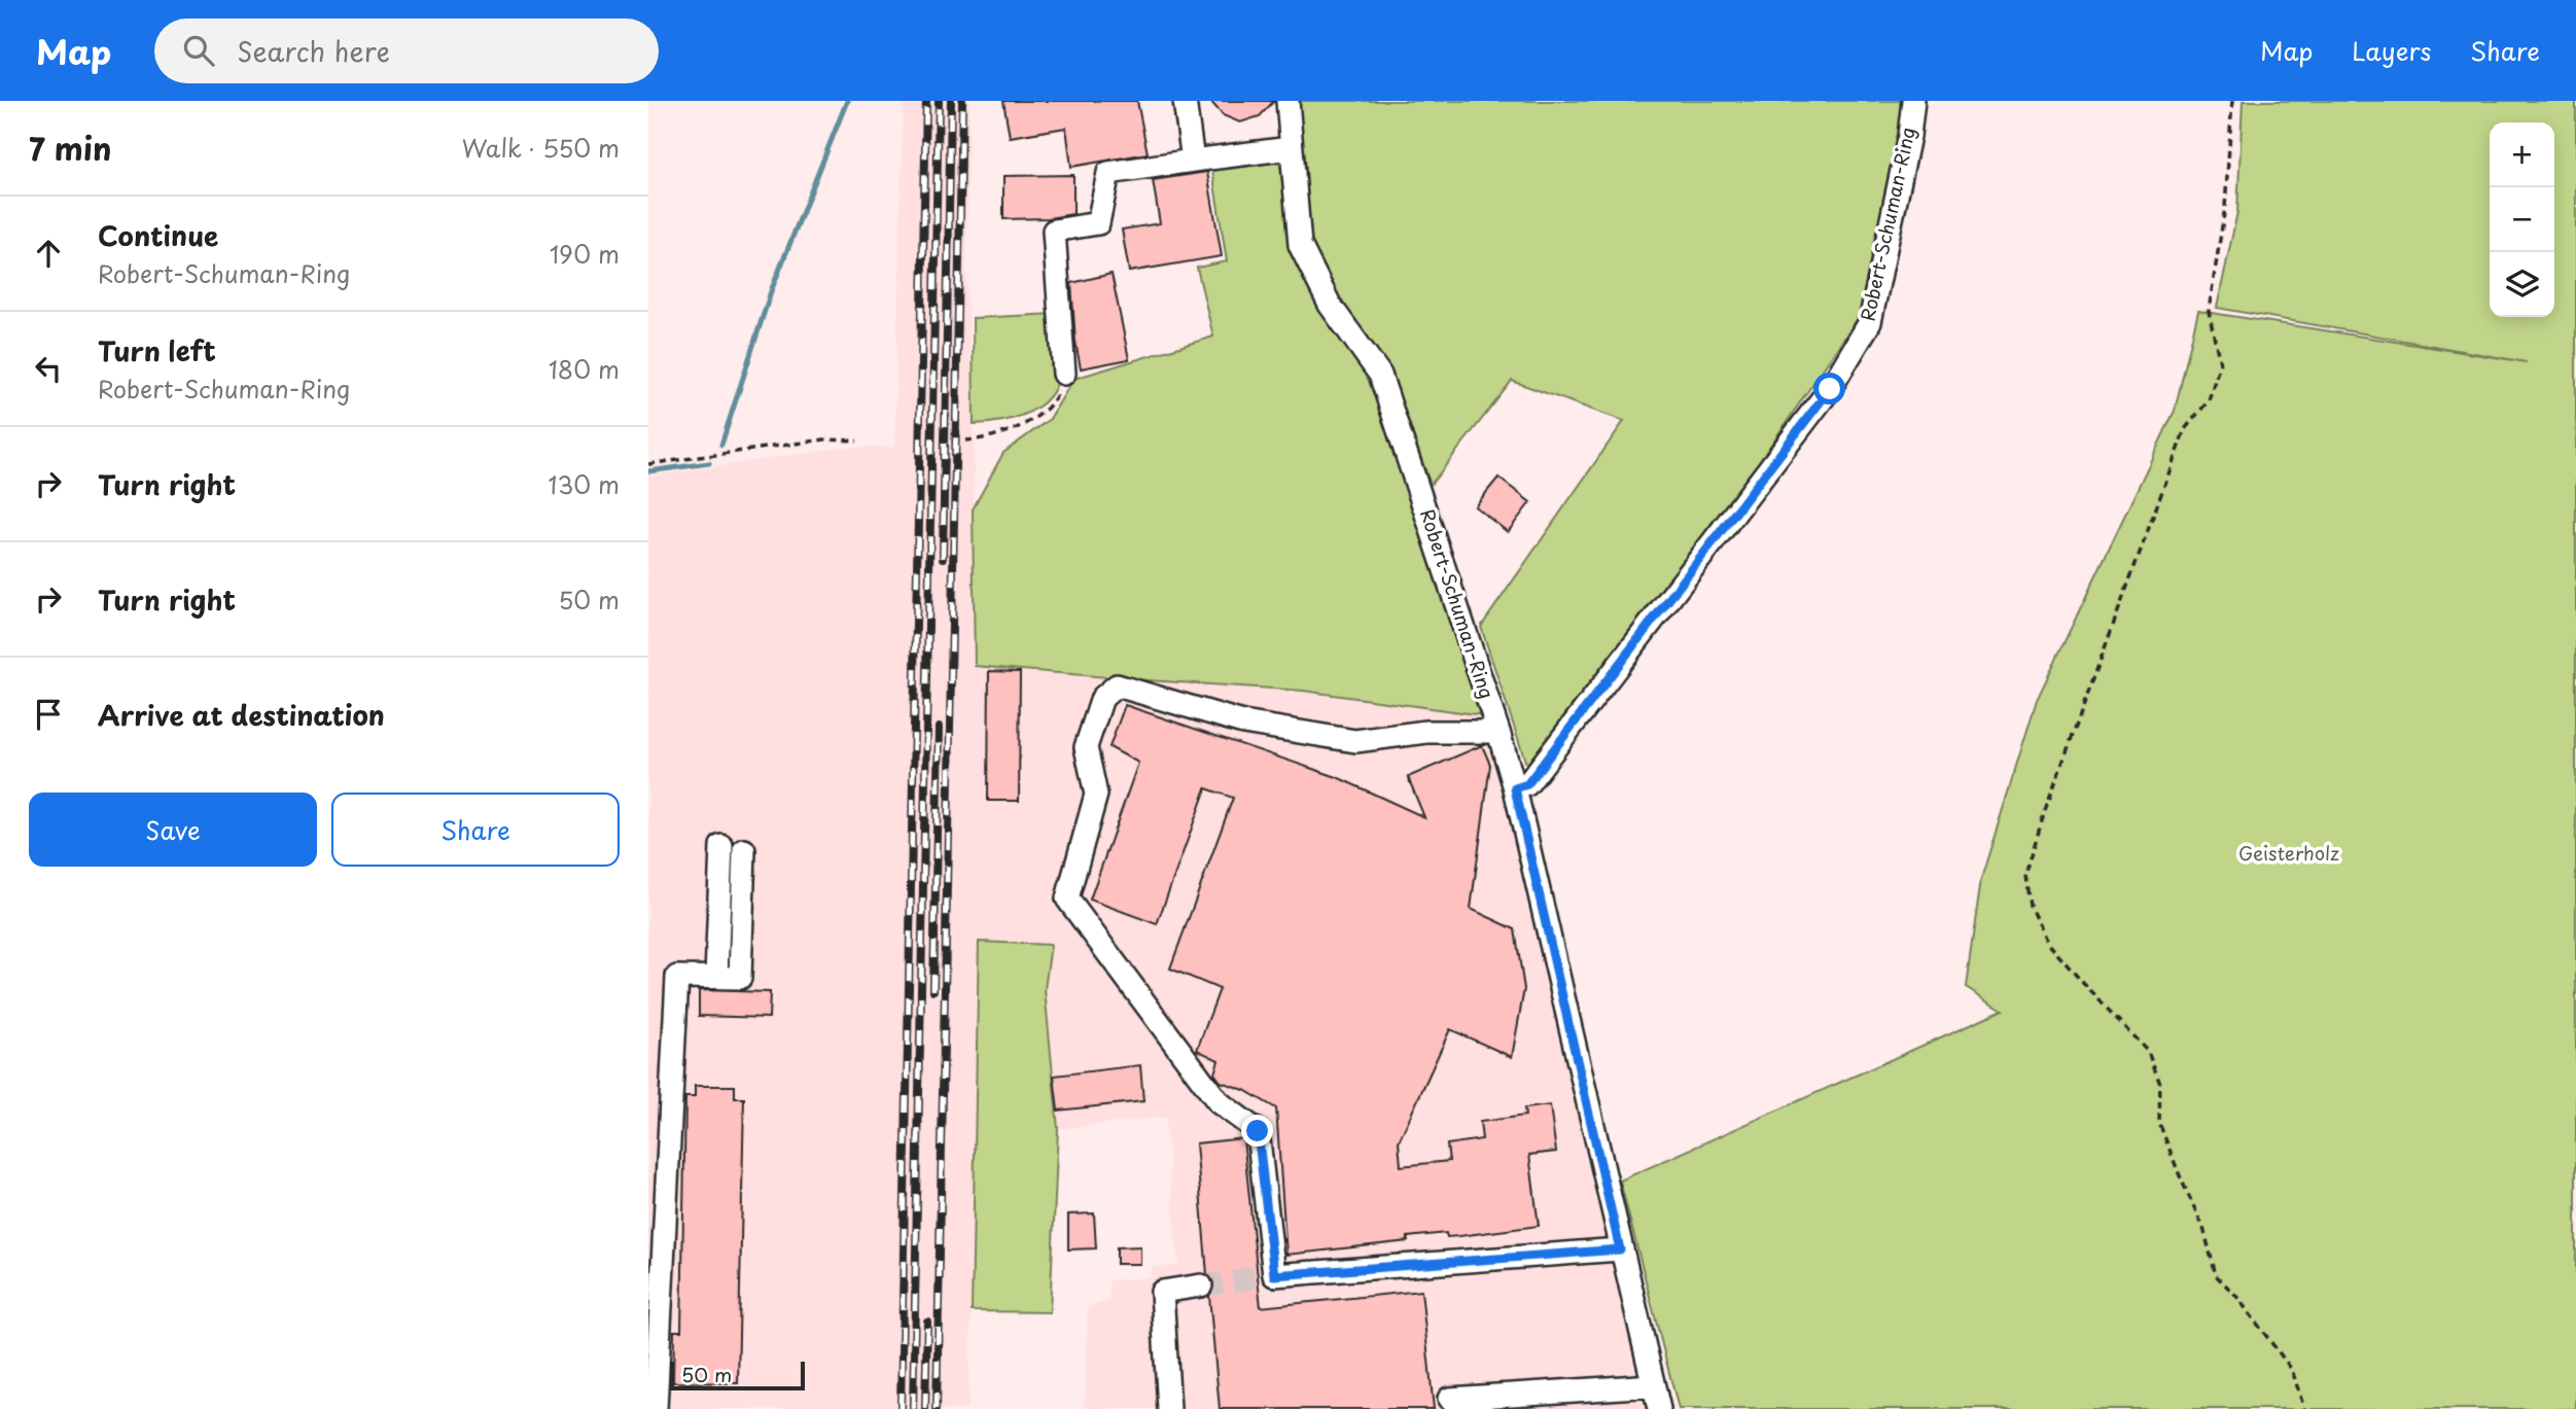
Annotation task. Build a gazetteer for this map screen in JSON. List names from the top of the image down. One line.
{"streets":{"street":["Robert-Schuman-Ring"]},"parks":["Geisterholz"],"scale_bar":"50 m","page":{"header":"Map","search":"Search here","nav":["Map","Layers","Share"],"heading":["7 min","Walk · 550 m"],"map_buttons":["+","−"],"list":[["Continue","Robert-Schuman-Ring","190 m"],["Turn left","Robert-Schuman-Ring","180 m"],["Turn right","130 m"],["Turn right","50 m"],"Arrive at destination"],"buttons":["Save","Share"],"scale":"50 m"}}
